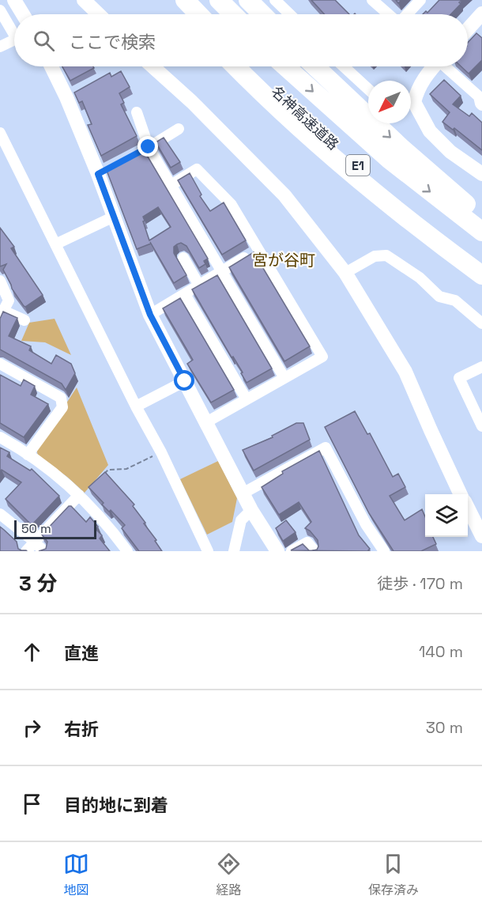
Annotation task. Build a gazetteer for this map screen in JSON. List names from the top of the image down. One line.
{"streets":{"highway":["名神高速道路","E1"]},"districts":["宮が谷町"],"scale_bar":"50 m","north":"bottom left","page":{"search":"ここで検索","scale":"50 m","heading":["3 分","徒歩 · 170 m"],"list":[["直進","140 m"],["右折","30 m"],"目的地に到着"],"nav":["地図","経路","保存済み"]}}
